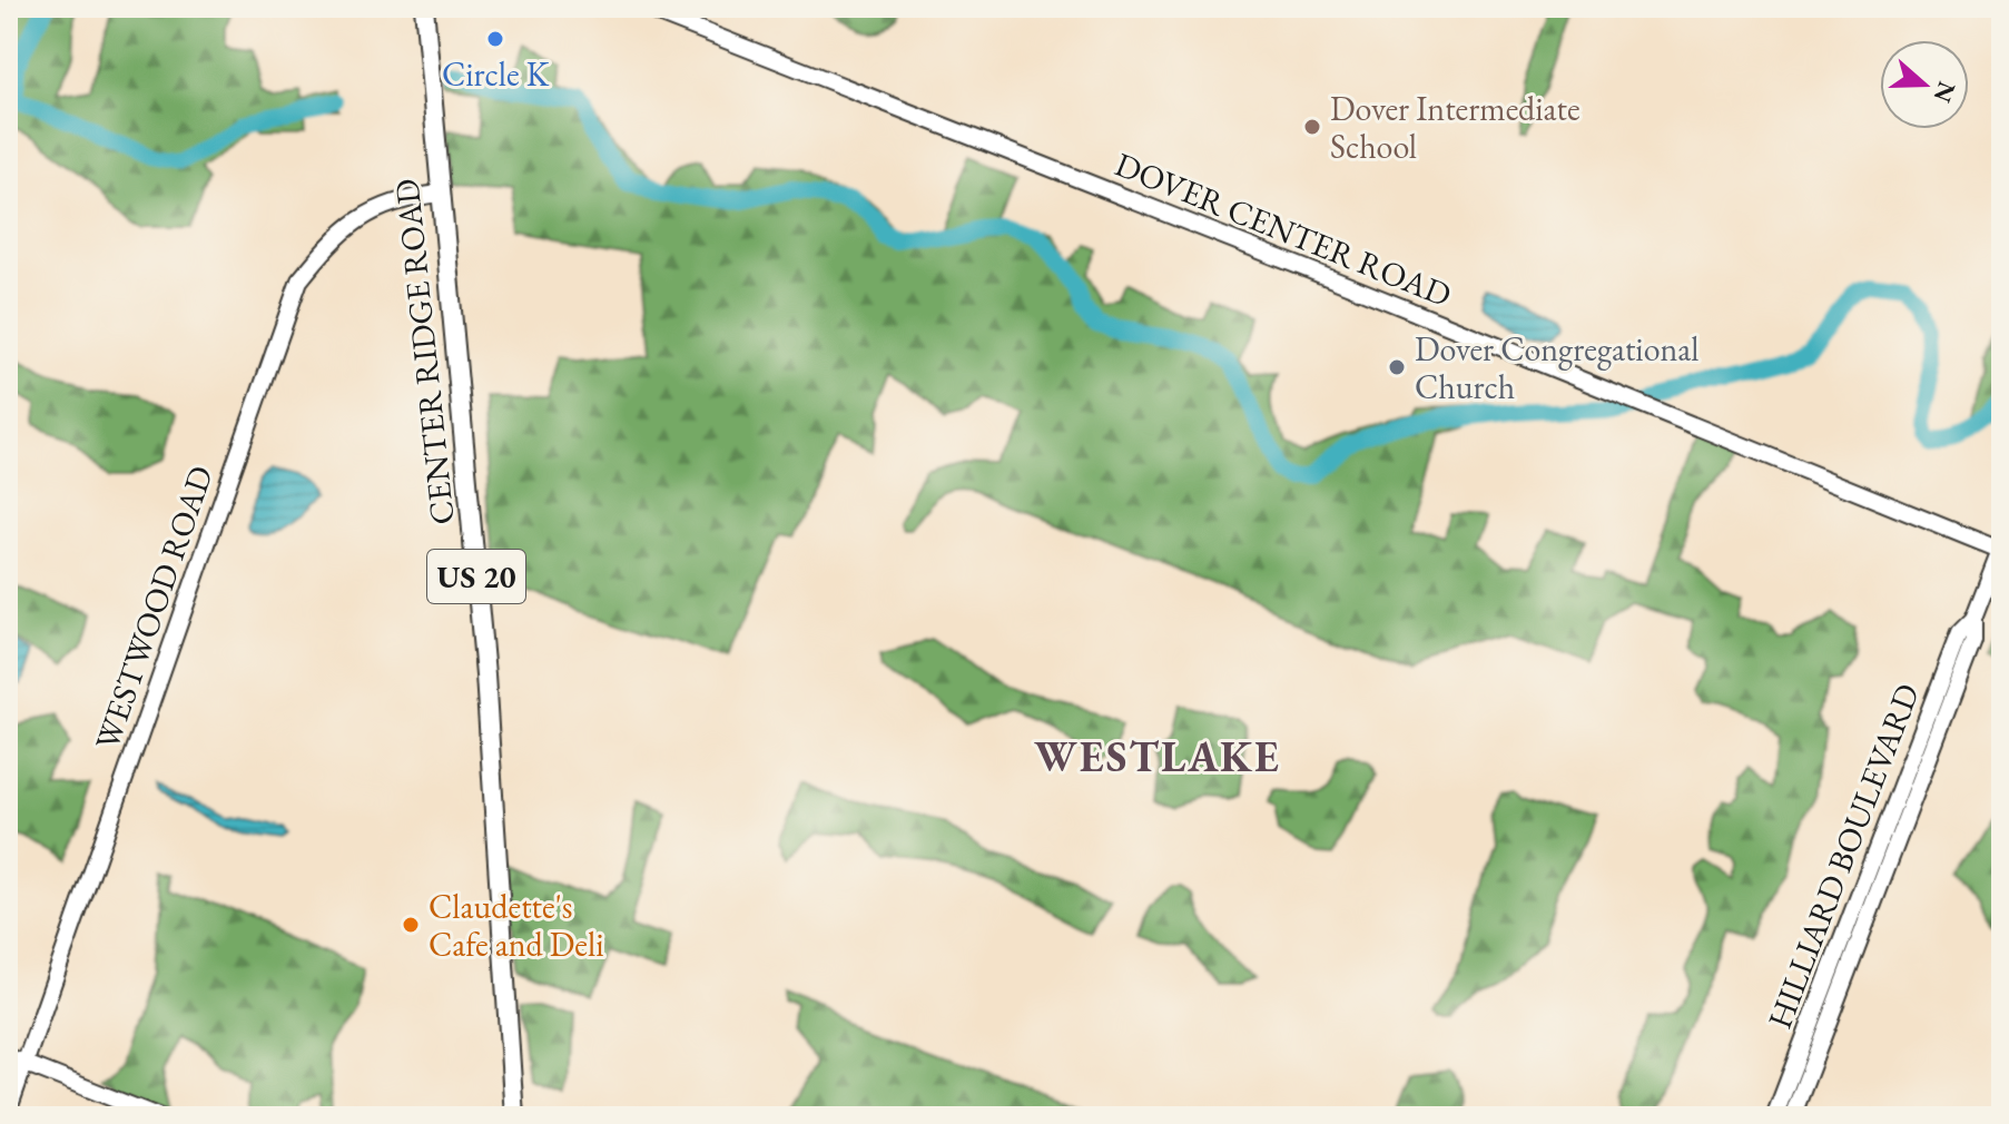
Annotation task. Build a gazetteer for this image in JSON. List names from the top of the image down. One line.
{"streets":{"main road":["CENTER RIDGE ROAD","US 20"],"street":["DOVER CENTER ROAD","WESTWOOD ROAD","HILLIARD BOULEVARD"]},"crossings":[["DOVER CENTER ROAD","HILLIARD BOULEVARD"],["CENTER RIDGE ROAD","WESTWOOD ROAD"]],"districts":["WESTLAKE"],"places":["Circle K","Dover Intermediate School","Dover Congregational Church","Claudette's Cafe and Deli"],"north":"right"}
